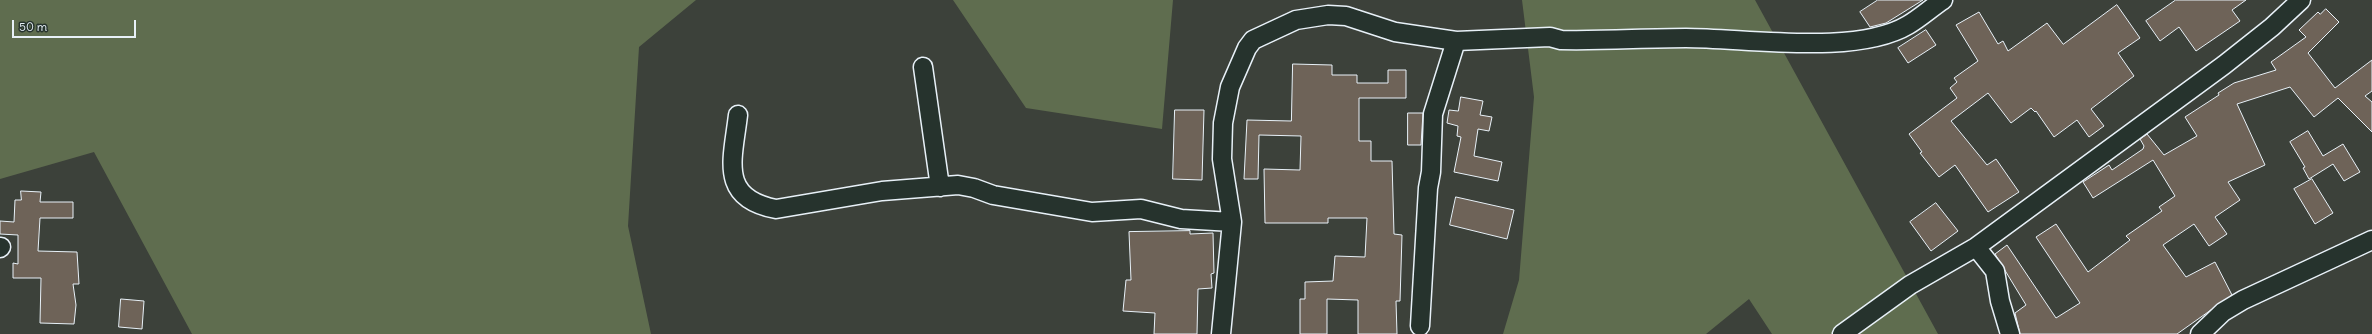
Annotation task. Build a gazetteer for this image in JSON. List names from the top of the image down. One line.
{"scale_bar":"50 m"}
